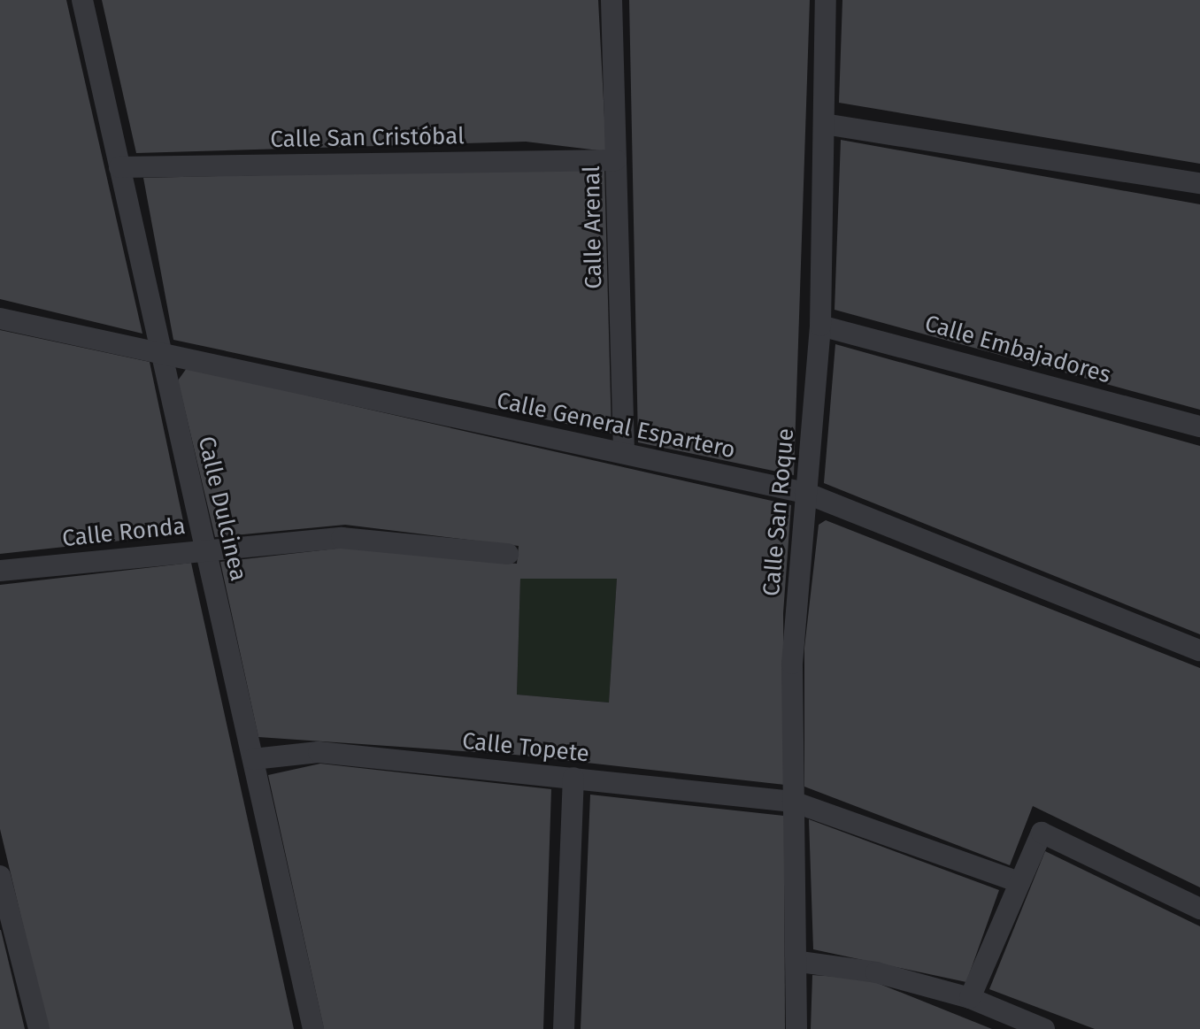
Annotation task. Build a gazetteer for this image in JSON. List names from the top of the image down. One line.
{"streets":{"street":["Calle San Cristóbal","Calle Arenal","Calle Embajadores","Calle General Espartero","Calle Dulcinea","Calle San Roque","Calle Ronda","Calle Topete"]},"crossings":[["Calle San Cristóbal","Calle Arenal"],["Calle San Cristóbal","Calle Dulcinea"],["Calle Arenal","Calle General Espartero"],["Calle Embajadores","Calle San Roque"],["Calle General Espartero","Calle Dulcinea"],["Calle General Espartero","Calle San Roque"],["Calle Dulcinea","Calle Ronda"],["Calle Dulcinea","Calle Topete"],["Calle San Roque","Calle Topete"]]}
